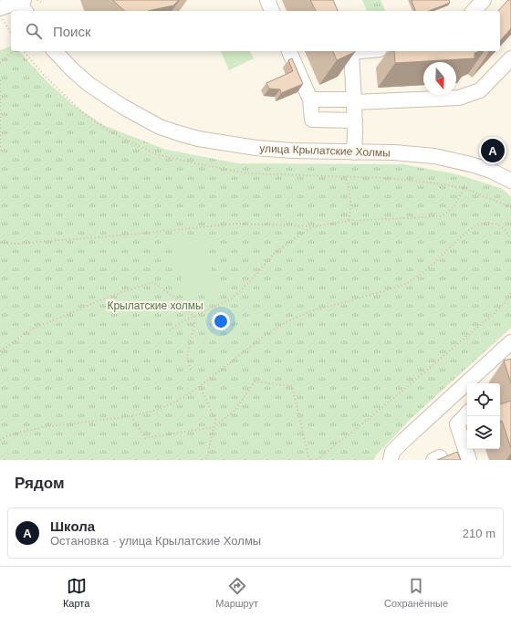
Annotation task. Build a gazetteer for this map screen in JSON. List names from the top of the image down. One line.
{"streets":{"street":["улица Крылатские Холмы"]},"parks":["Крылатские холмы"],"north":"bottom","page":{"search":"Поиск","pins":"A","heading":"Рядом","list":[{"mark":"A","name":"Школа","note":"Остановка · улица Крылатские Холмы","value":"210 m"}],"nav":["Карта","Маршрут","Сохранённые"]}}
